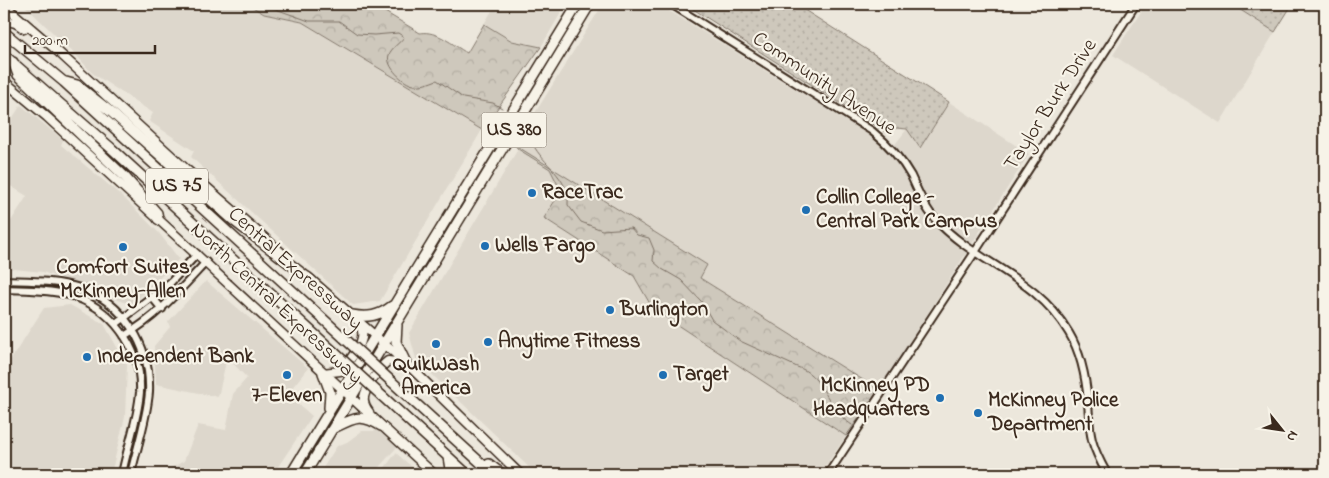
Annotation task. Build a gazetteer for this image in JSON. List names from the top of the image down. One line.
{"streets":{"highway":["US 380","US 75","Central Expressway"],"main road":["North Central Expressway"],"street":["Community Avenue","Taylor Burk Drive"]},"crossings":[["Community Avenue","Taylor Burk Drive"],["US 380","North Central Expressway"]],"places":["RaceTrac","Collin College - Central Park Campus","Wells Fargo","Comfort Suites McKinney-Allen","Burlington","Anytime Fitness","QuikWash America","Independent Bank","7-Eleven","Target","McKinney PD Headquarters","McKinney Police Department"],"scale_bar":"200 m","north":"bottom right"}
